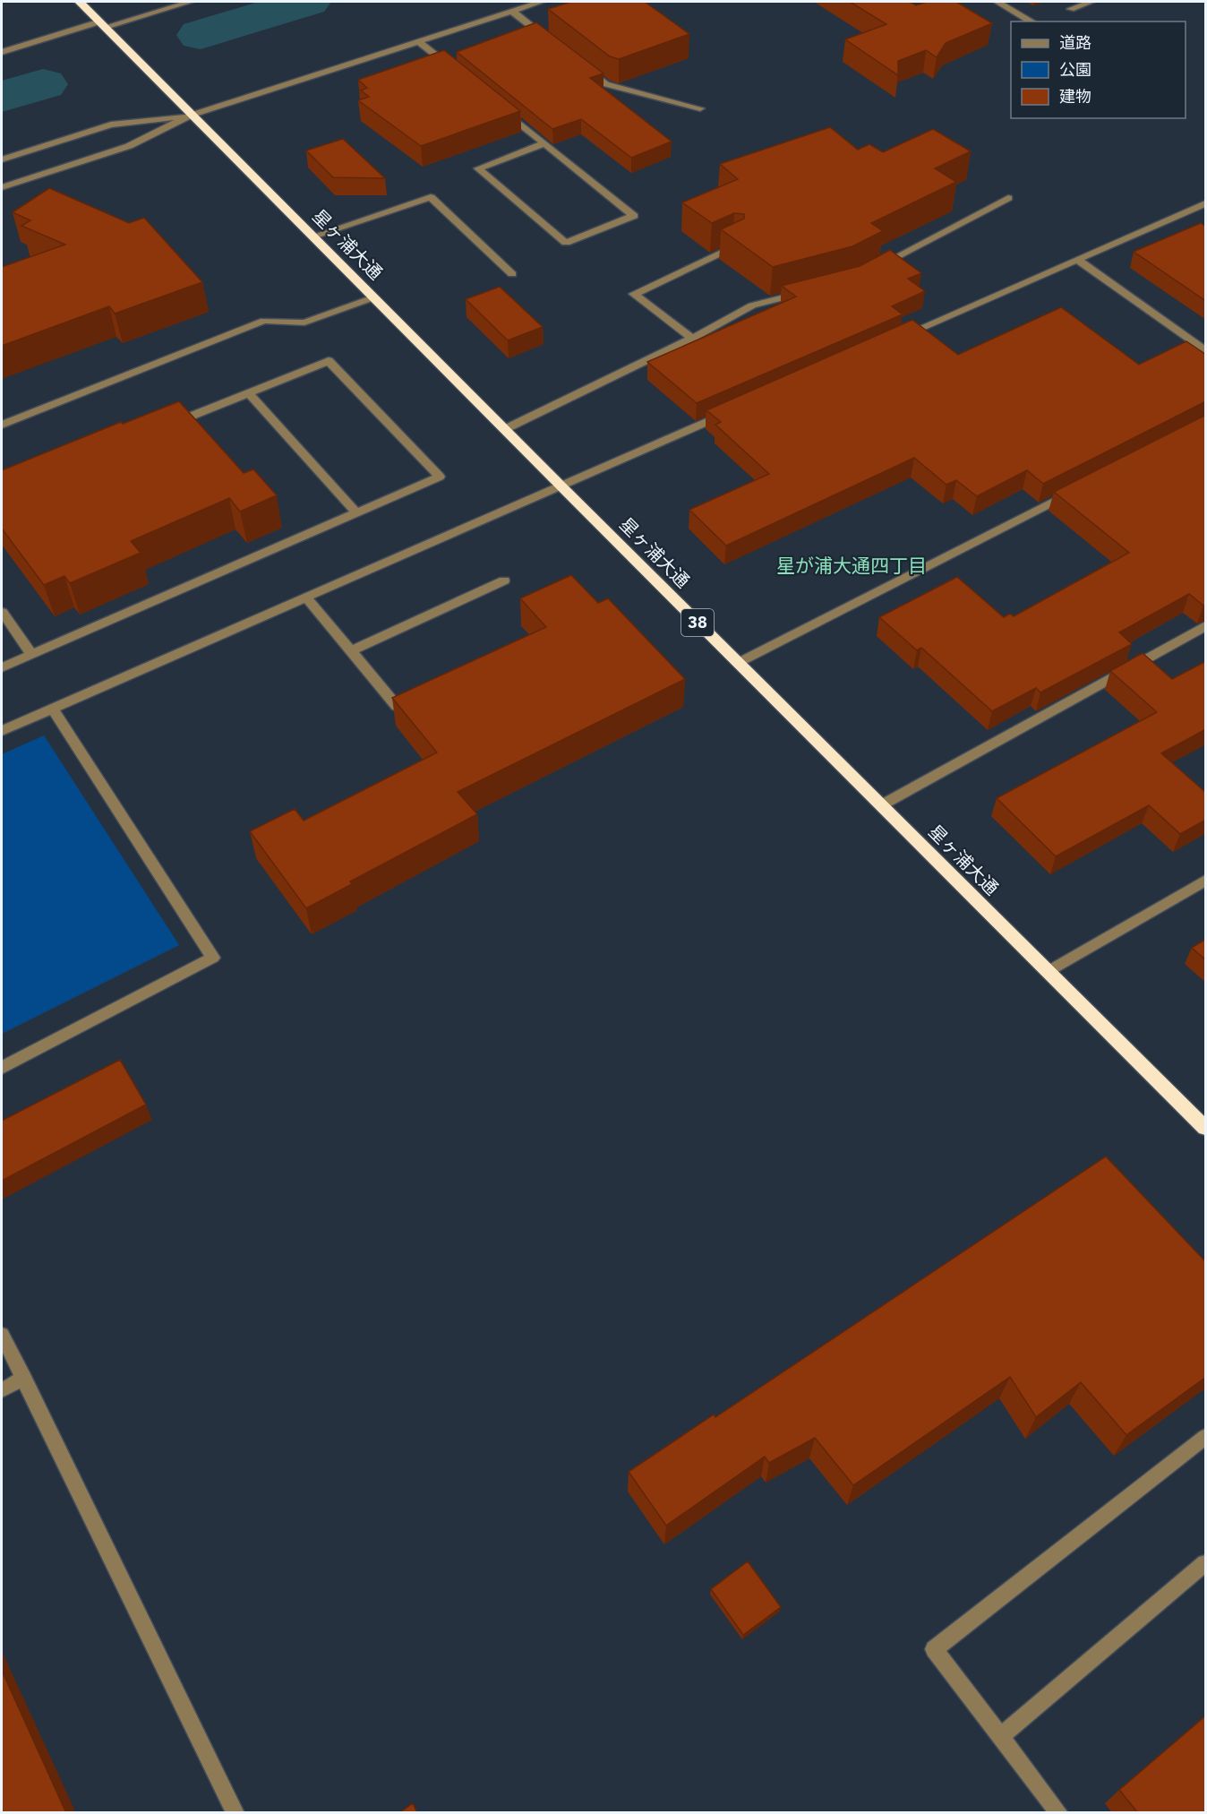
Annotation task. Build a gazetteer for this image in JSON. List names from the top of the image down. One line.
{"streets":{"highway":["星ヶ浦大通","38"]},"districts":["星が浦大通四丁目"],"legend":["道路","公園","建物"]}
